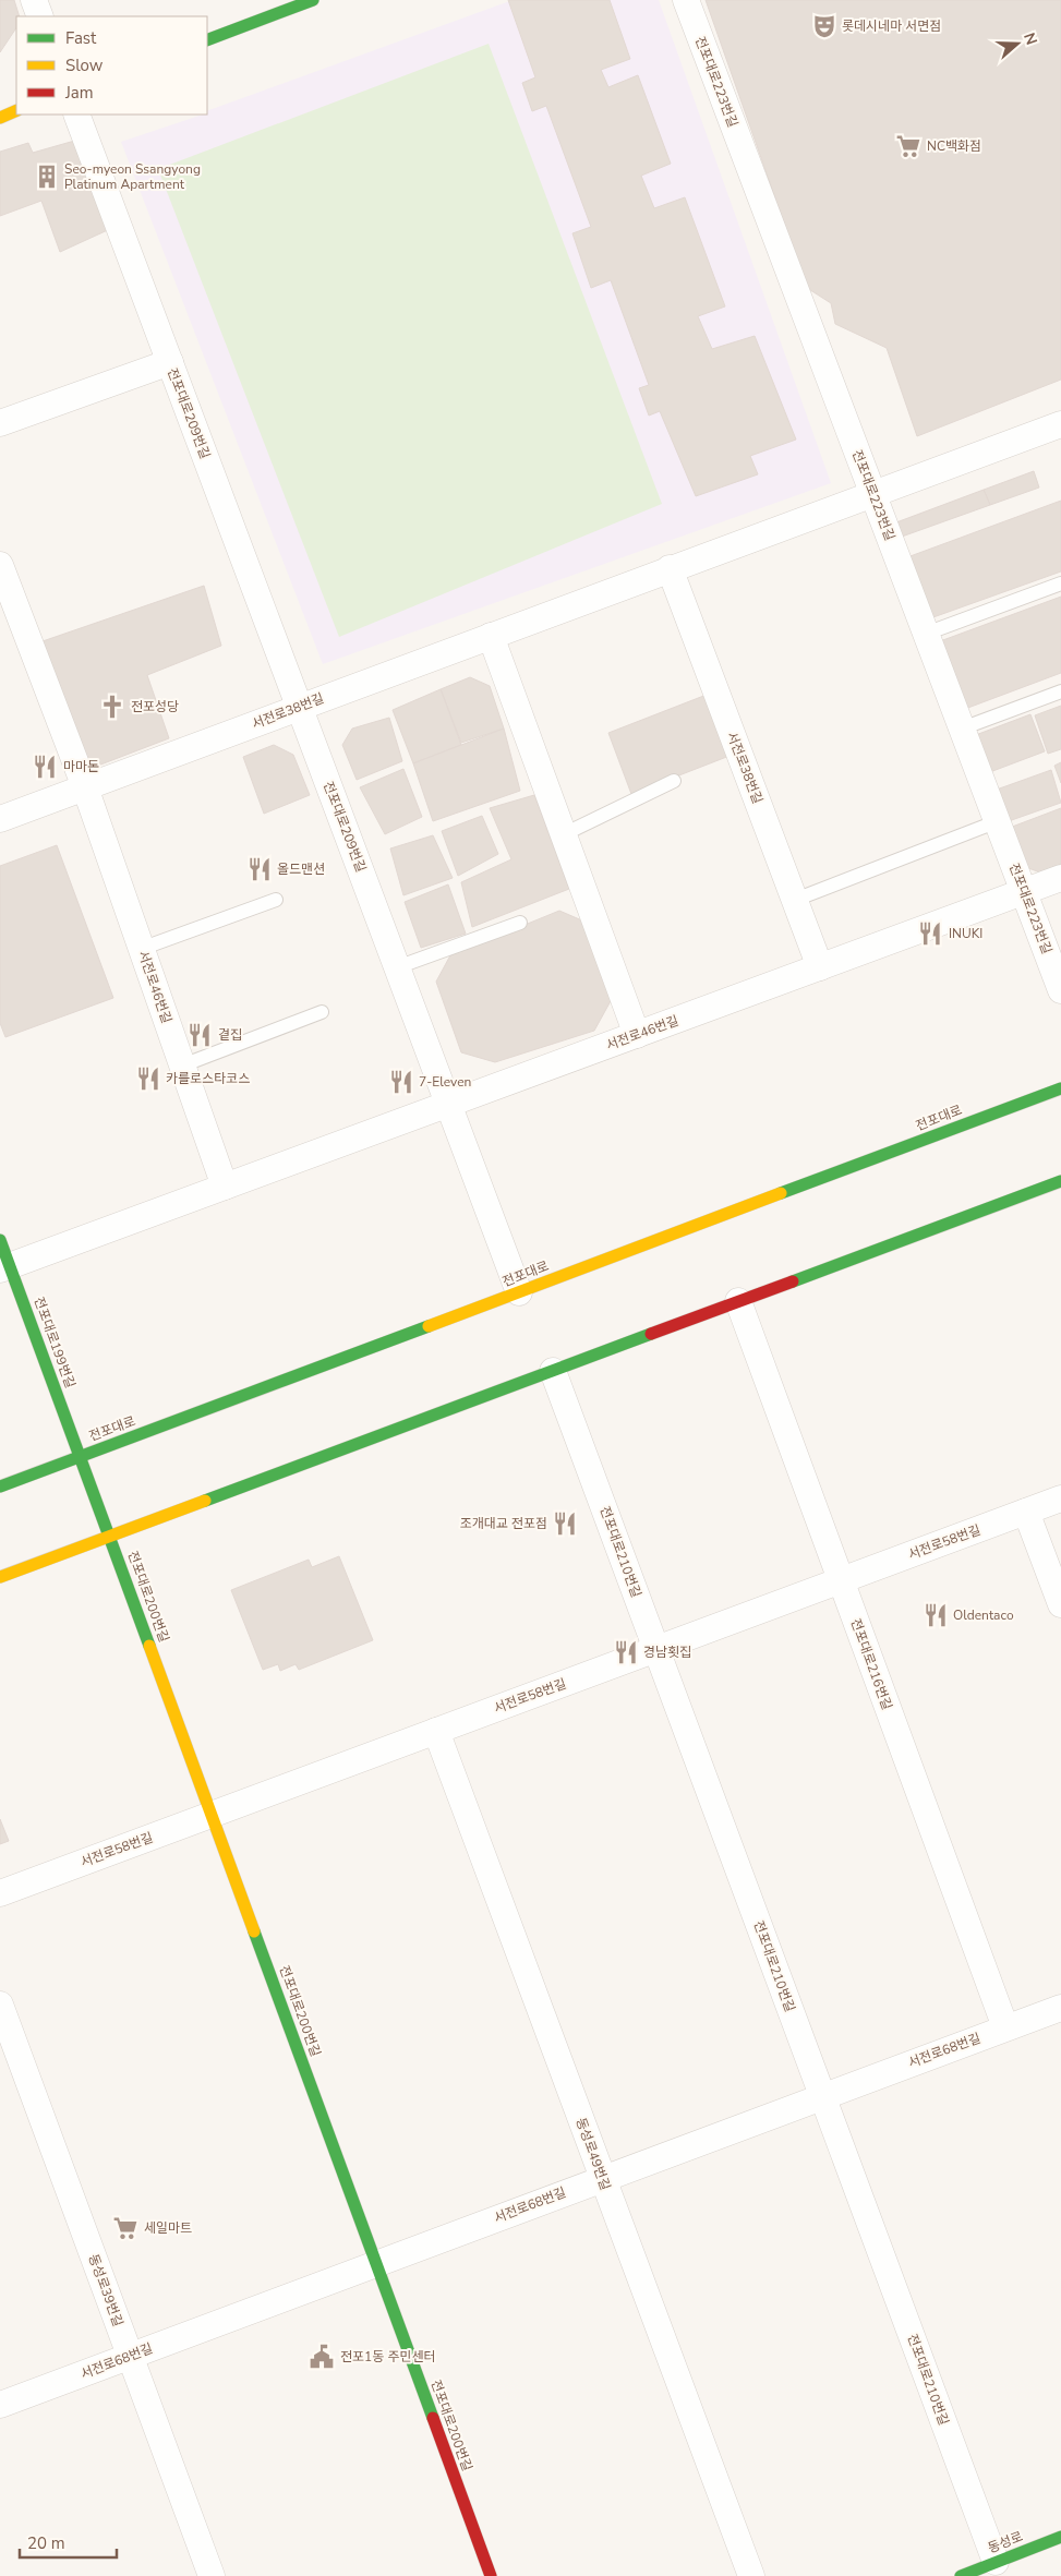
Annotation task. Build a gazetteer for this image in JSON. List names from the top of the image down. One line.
{"streets":{"main road":["전포대로","전포대로199번길","전포대로200번길","동성로"],"street":["전포대로223번길","전포대로209번길","서전로38번길","서전로46번길","서전로58번길","전포대로210번길","전포대로216번길","서전로68번길","동성로49번길","동성로39번길"]},"crossings":[["전포대로223번길","서전로38번길"],["전포대로223번길","서전로46번길"],["전포대로209번길","서전로38번길"],["전포대로209번길","서전로46번길"],["전포대로209번길","전포대로"],["서전로38번길","서전로46번길"],["서전로46번길","전포대로199번길"],["전포대로","전포대로199번길"],["전포대로","전포대로200번길"],["전포대로199번길","전포대로200번길"],["서전로58번길","전포대로210번길"],["서전로58번길","전포대로200번길"],["서전로58번길","전포대로216번길"],["서전로58번길","동성로49번길"],["전포대로210번길","서전로68번길"],["전포대로210번길","동성로"],["전포대로200번길","서전로68번길"],["전포대로216번길","서전로68번길"],["서전로68번길","동성로49번길"],["서전로68번길","동성로39번길"]],"places":{"theatre":["롯데시네마 서면점"],"supermarket":["NC백화점","세일마트"],"building":["Seo-myeon Ssangyong Platinum Apartment"],"church":["전포성당"],"restaurant":["마마돈","올드맨션","INUKI","곁집","카를로스타코스","7-Eleven","조개대교 전포점","Oldentaco","경남횟집"],"public building":["전포1동 주민센터"]},"legend":["Fast","Slow","Jam"],"scale_bar":"20 m","north":"right"}
